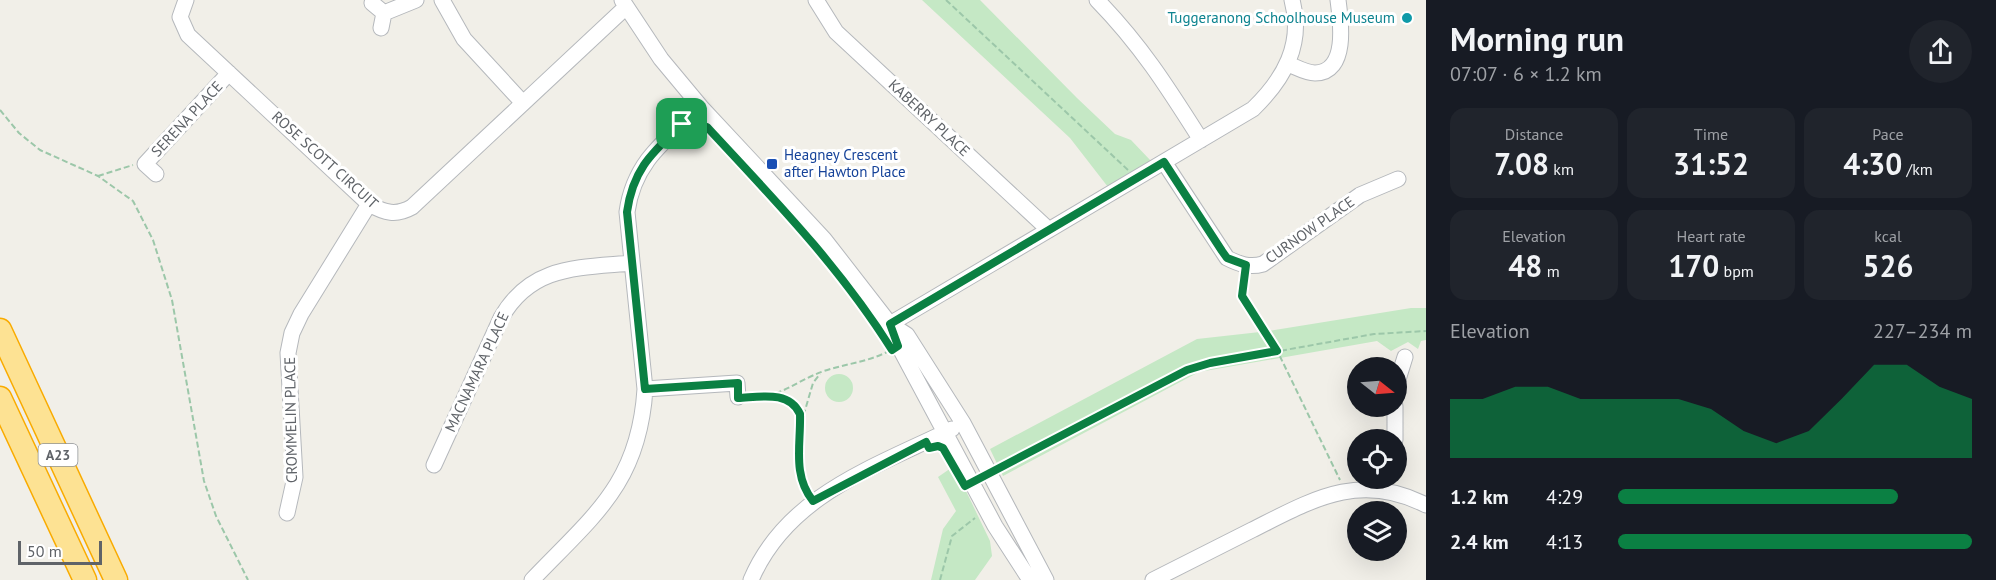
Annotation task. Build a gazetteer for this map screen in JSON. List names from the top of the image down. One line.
{"streets":{"highway":["A23"],"street":["KABERRY PLACE","SERENA PLACE","ROSE SCOTT CIRCUIT","CURNOW PLACE","MACNAMARA PLACE","CROMMELIN PLACE"]},"crossings":[["SERENA PLACE","ROSE SCOTT CIRCUIT"],["ROSE SCOTT CIRCUIT","CROMMELIN PLACE"]],"places":{"other":["Tuggeranong Schoolhouse Museum"],"transit":["Heagney Crescent after Hawton Place"]},"scale_bar":"50 m","north":"right","page":{"heading":["Morning run","07:07 · 6 × 1.2 km"],"stats":[["Distance","7.08 km"],["Time","31:52"],["Pace","4:30 /km"],["Elevation","48 m"],["Heart rate","170 bpm"],["kcal","526"]],"chart":["Elevation","227–234 m"],"list":[{"name":"1.2 km","note":"4:29"},{"name":"2.4 km","note":"4:13"}],"scale":"50 m"}}
